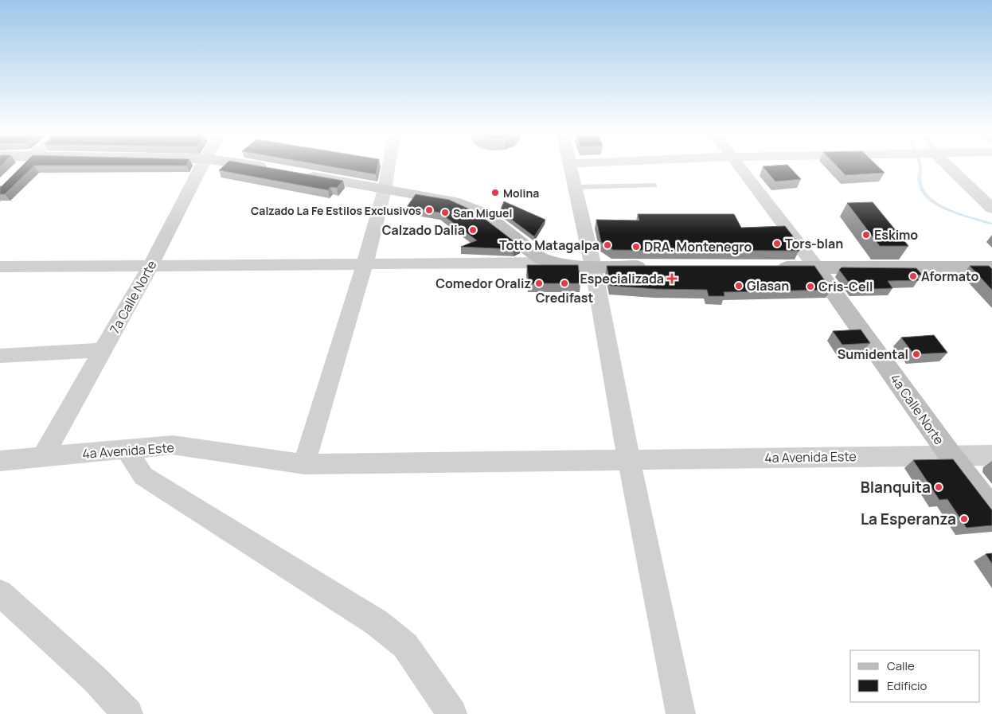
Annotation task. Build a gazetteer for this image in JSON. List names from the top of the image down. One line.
{"streets":{"street":["7a Calle Norte","4a Calle Norte","4a Avenida Este"]},"crossings":[["7a Calle Norte","4a Avenida Este"],["4a Calle Norte","4a Avenida Este"]],"places":{"other":["Molina","Calzado La Fe Estilos Exclusivos","San Miguel","Calzado Dalia","Eskimo","Tors-blan","Totto Matagalpa","DRA. Montenegro","Aformato","Comedor Oraliz","Credifast","Glasan","Cris-Cell","Sumidental","Blanquita","La Esperanza"],"health":["Especializada"]},"legend":["Calle","Edificio"]}
